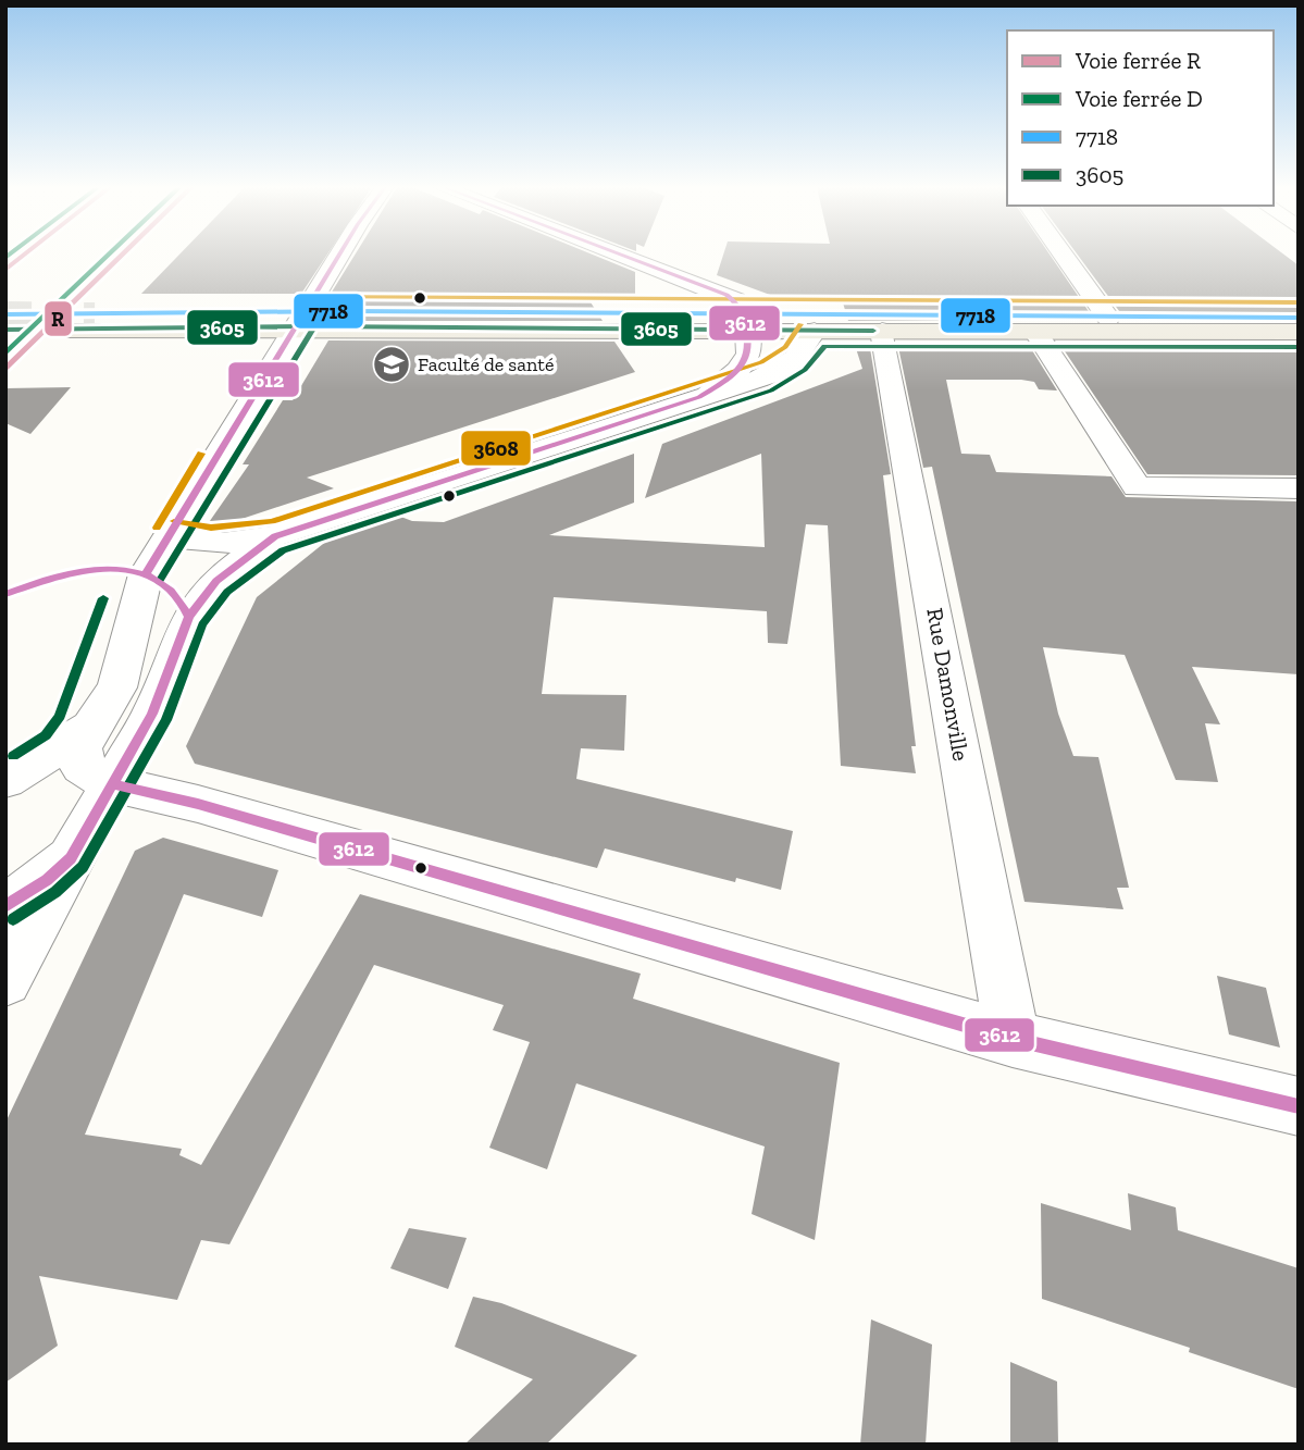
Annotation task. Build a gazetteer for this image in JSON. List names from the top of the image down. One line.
{"streets":{"street":["Rue Damonville"]},"places":{"school or university":["Faculté de santé"]},"lines":["rail line R","rail line D","transit line 3612","transit line 3608","transit line 7718","transit line 3605"],"legend":["Voie ferrée R","Voie ferrée D","7718","3605"]}
